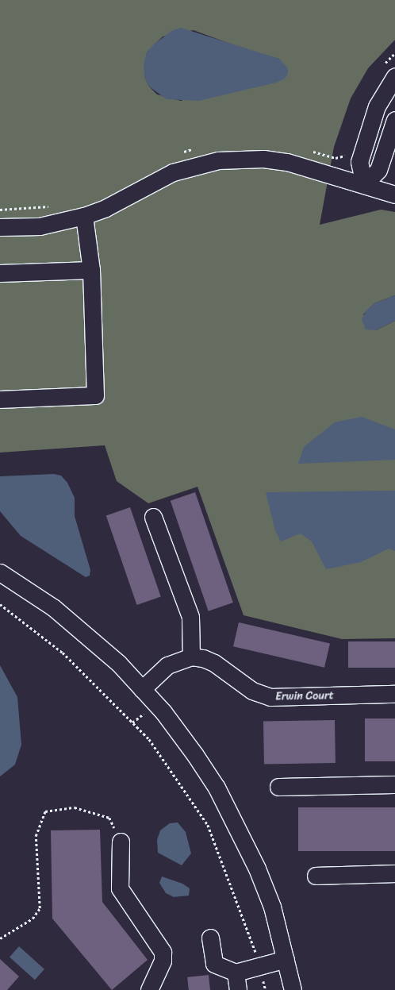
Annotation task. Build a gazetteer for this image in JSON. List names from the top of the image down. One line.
{"streets":{"street":["Erwin Court"]}}
